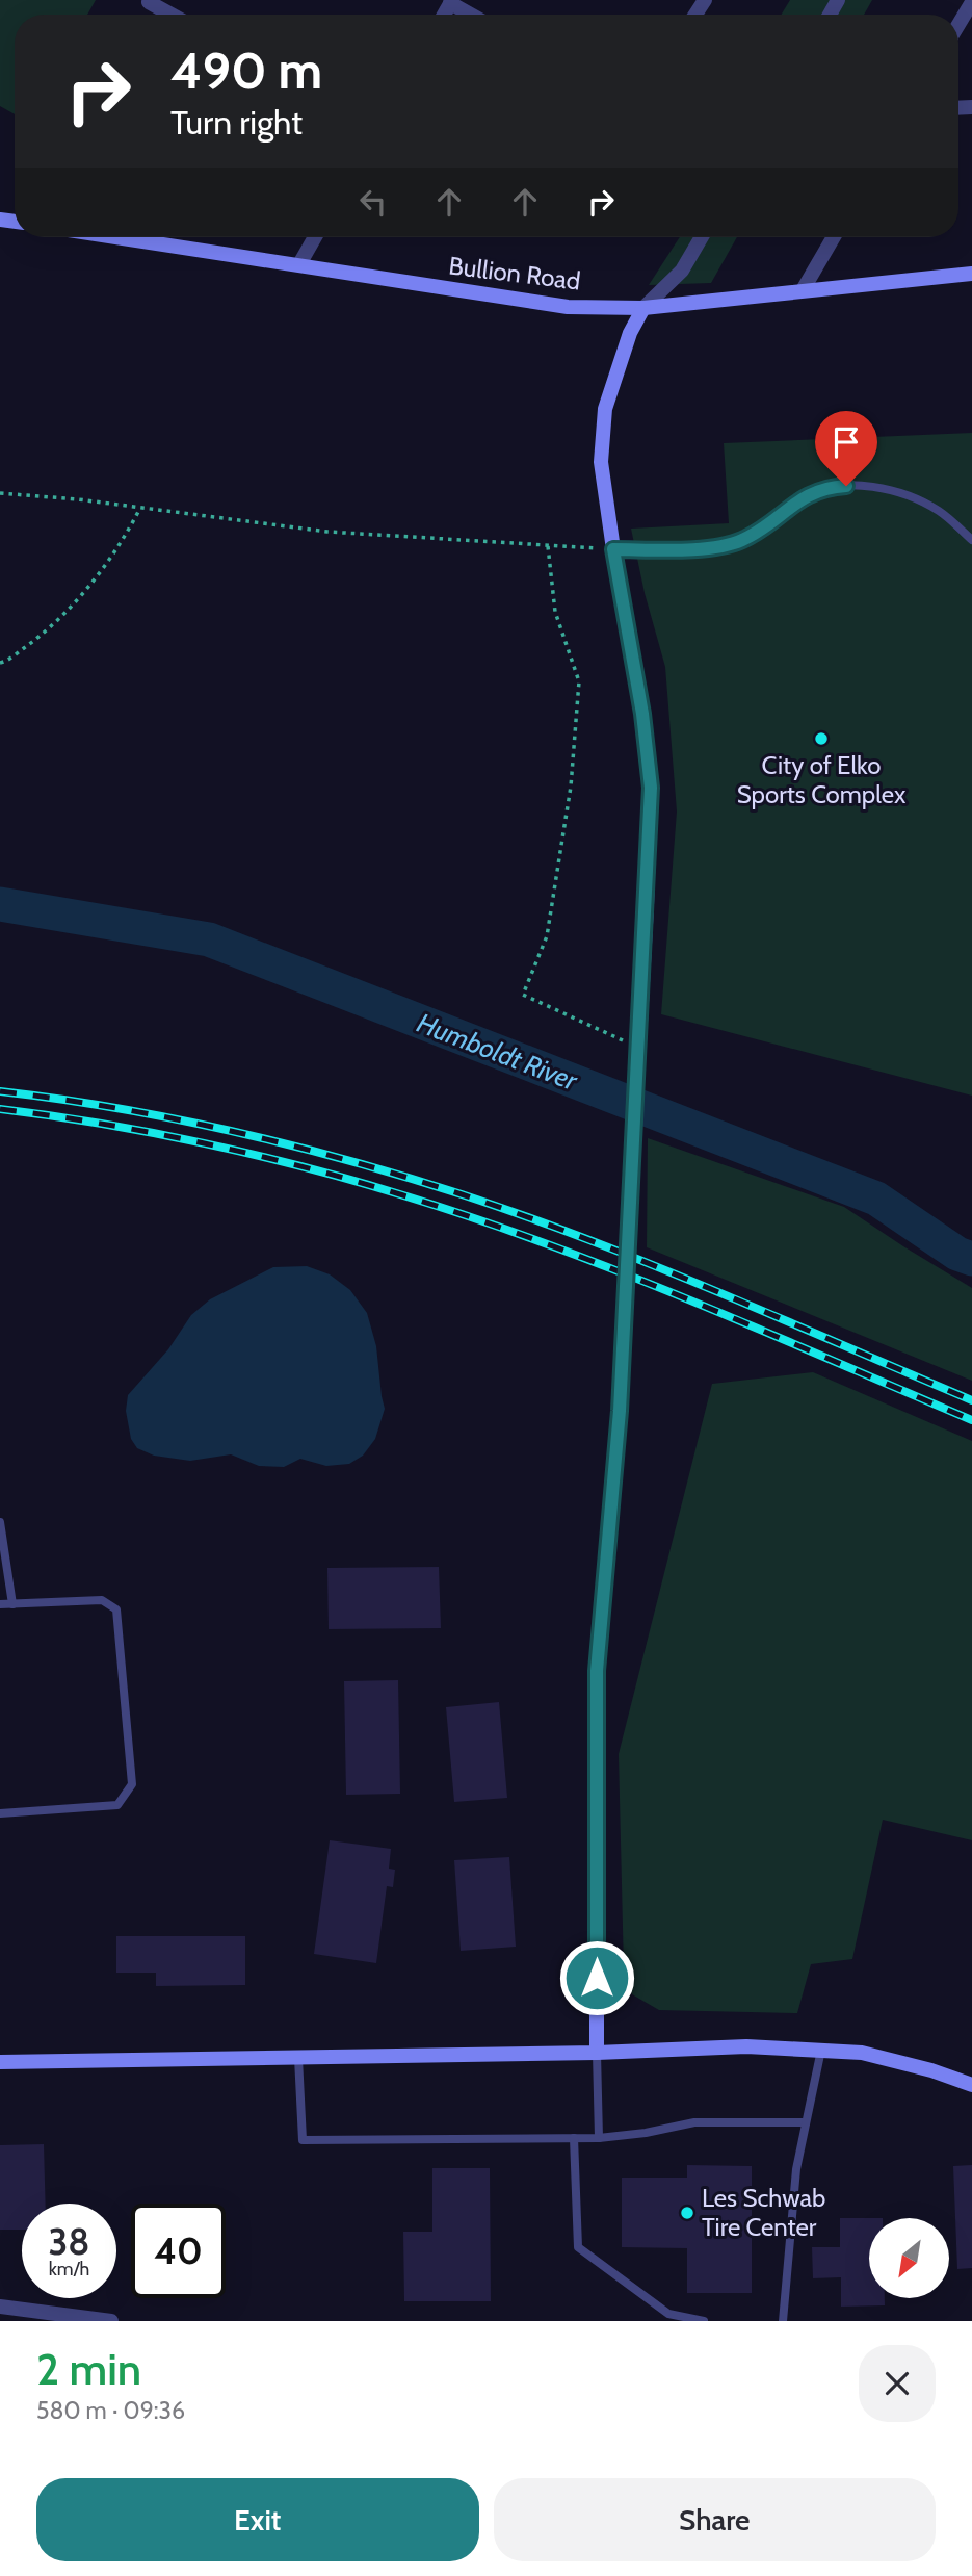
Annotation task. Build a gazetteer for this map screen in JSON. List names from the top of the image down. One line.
{"streets":{"street":["Bullion Road"]},"water":["Humboldt River"],"places":["City of Elko Sports Complex","Les Schwab Tire Center"],"north":"bottom left","page":{"turn":["490 m","Turn right"],"speed":"38 km/h","limit":"40","heading":["2 min","580 m · 09:36"],"buttons":["Exit","Share"]}}
